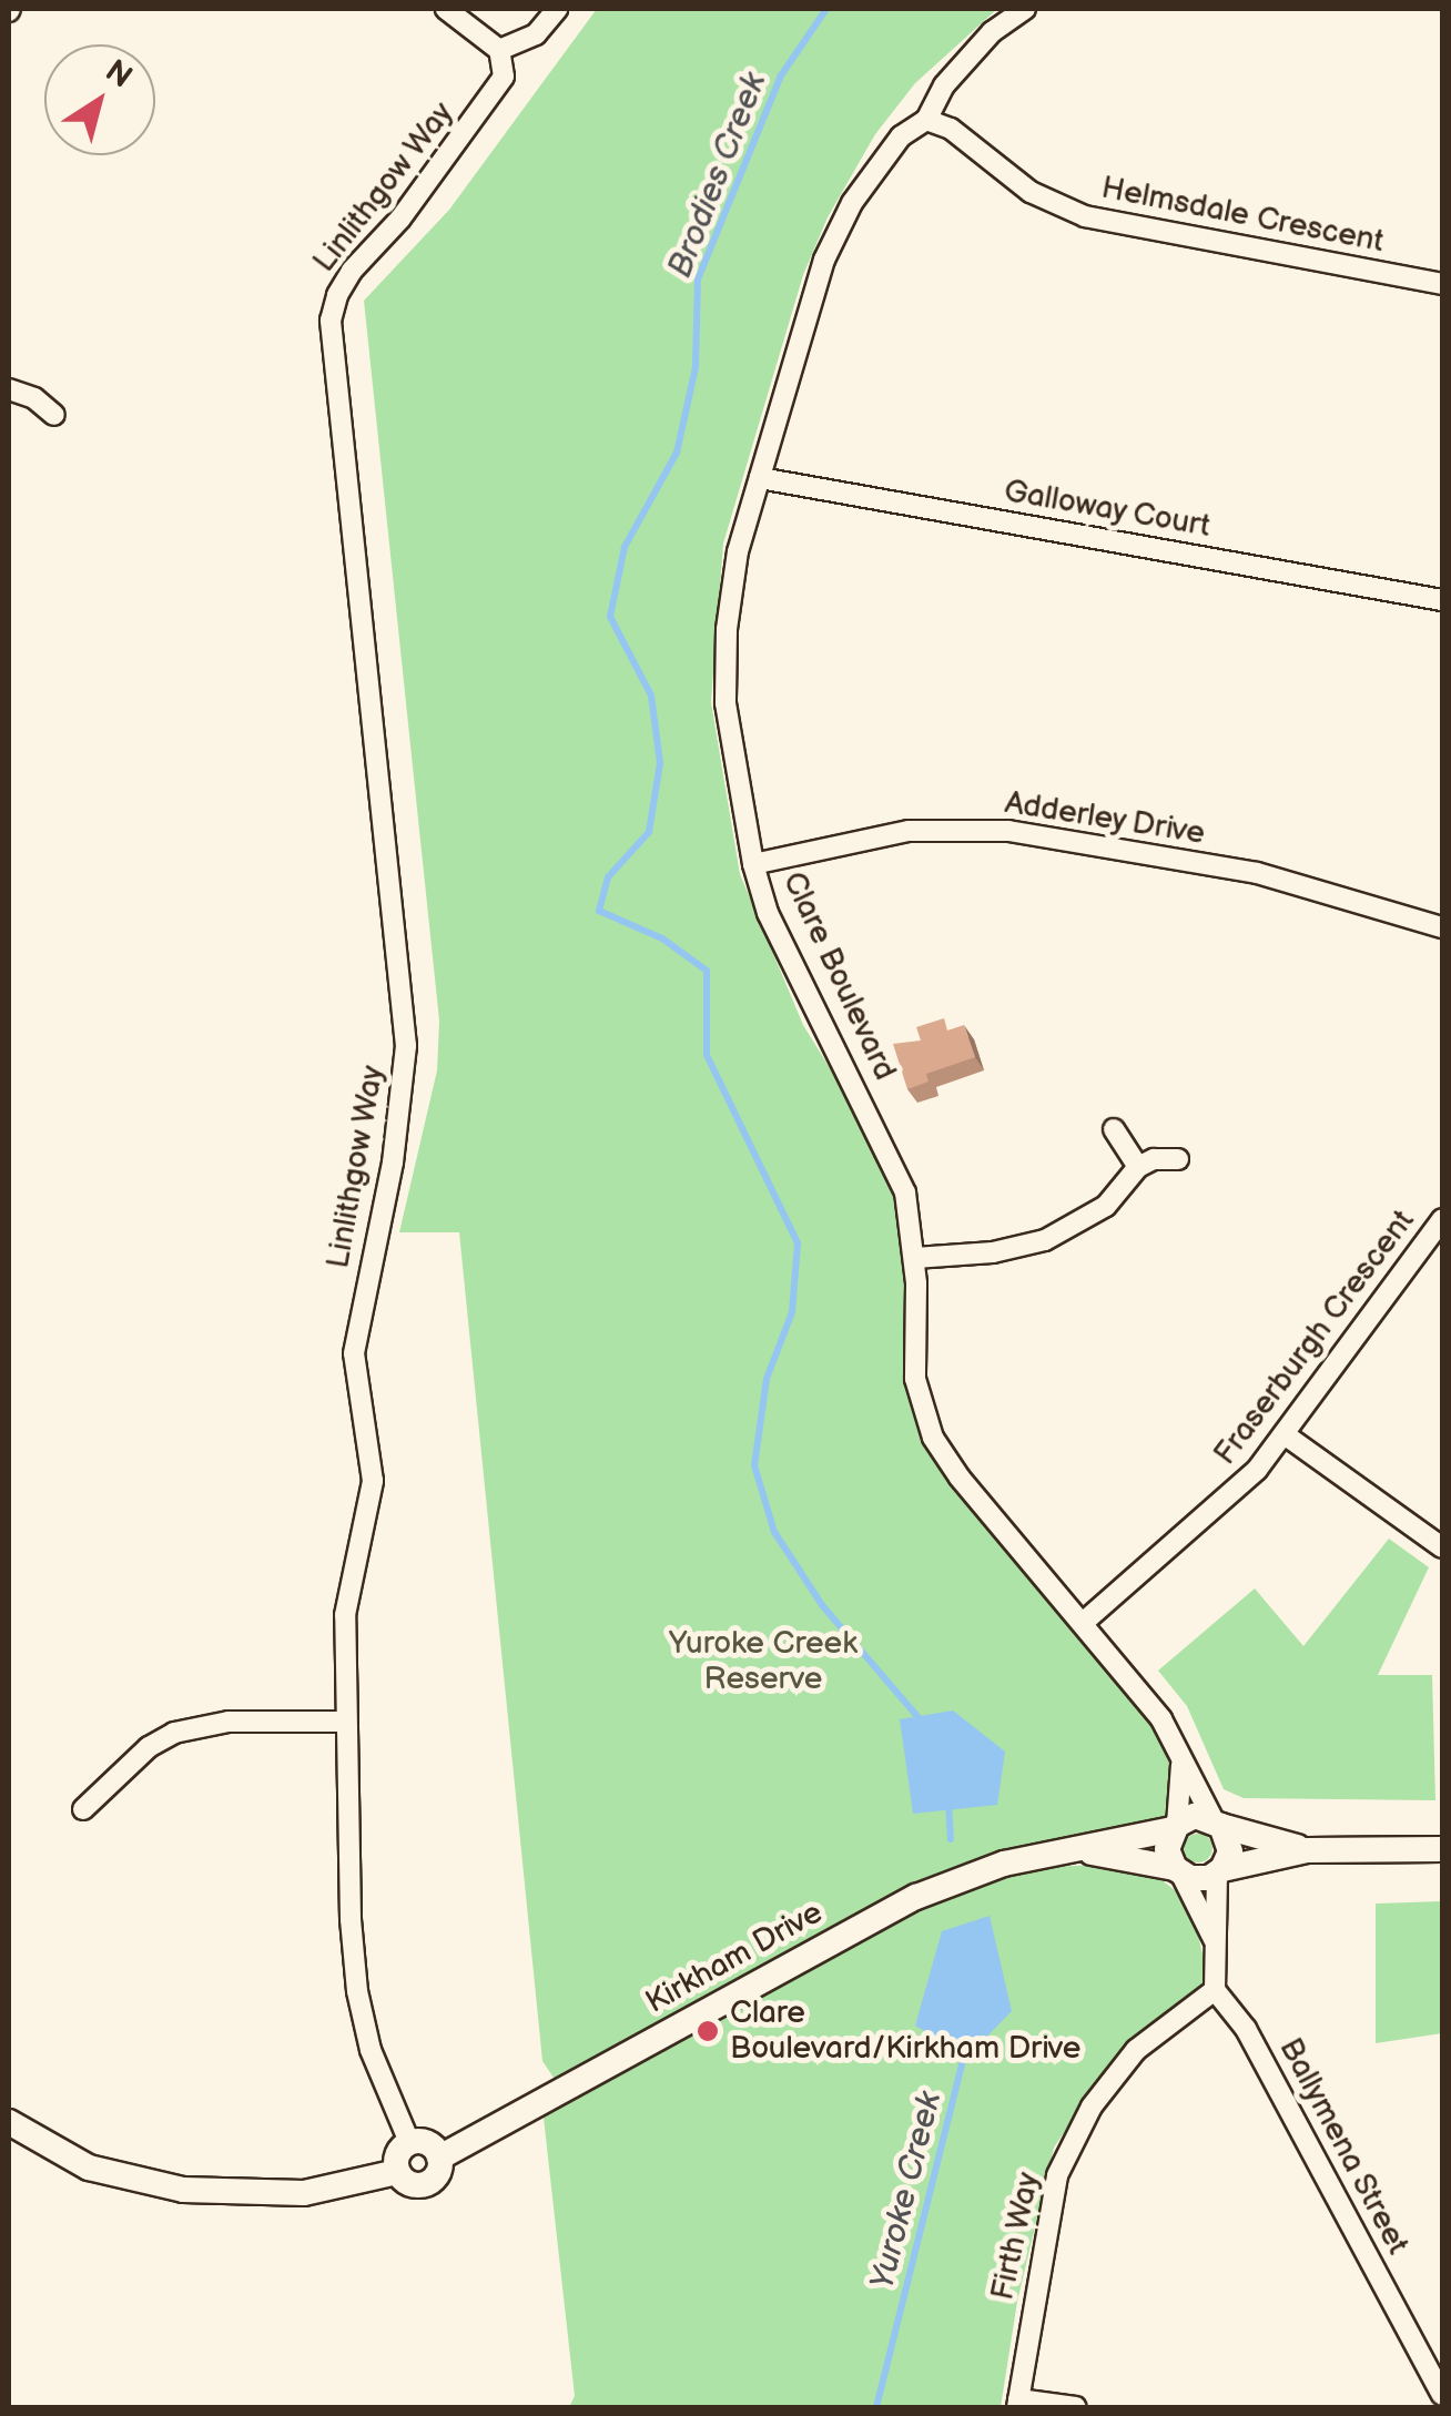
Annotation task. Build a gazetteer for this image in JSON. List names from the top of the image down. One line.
{"streets":{"street":["Linlithgow Way","Helmsdale Crescent","Galloway Court","Adderley Drive","Clare Boulevard","Fraserburgh Crescent","Kirkham Drive","Ballymena Street","Firth Way"]},"crossings":[["Linlithgow Way","Kirkham Drive"],["Helmsdale Crescent","Clare Boulevard"],["Galloway Court","Clare Boulevard"],["Adderley Drive","Clare Boulevard"],["Clare Boulevard","Fraserburgh Crescent"],["Clare Boulevard","Kirkham Drive"],["Ballymena Street","Firth Way"]],"water":["Brodies Creek","Yuroke Creek"],"parks":["Yuroke Creek Reserve"],"places":["Clare Boulevard/Kirkham Drive"],"north":"top right"}
